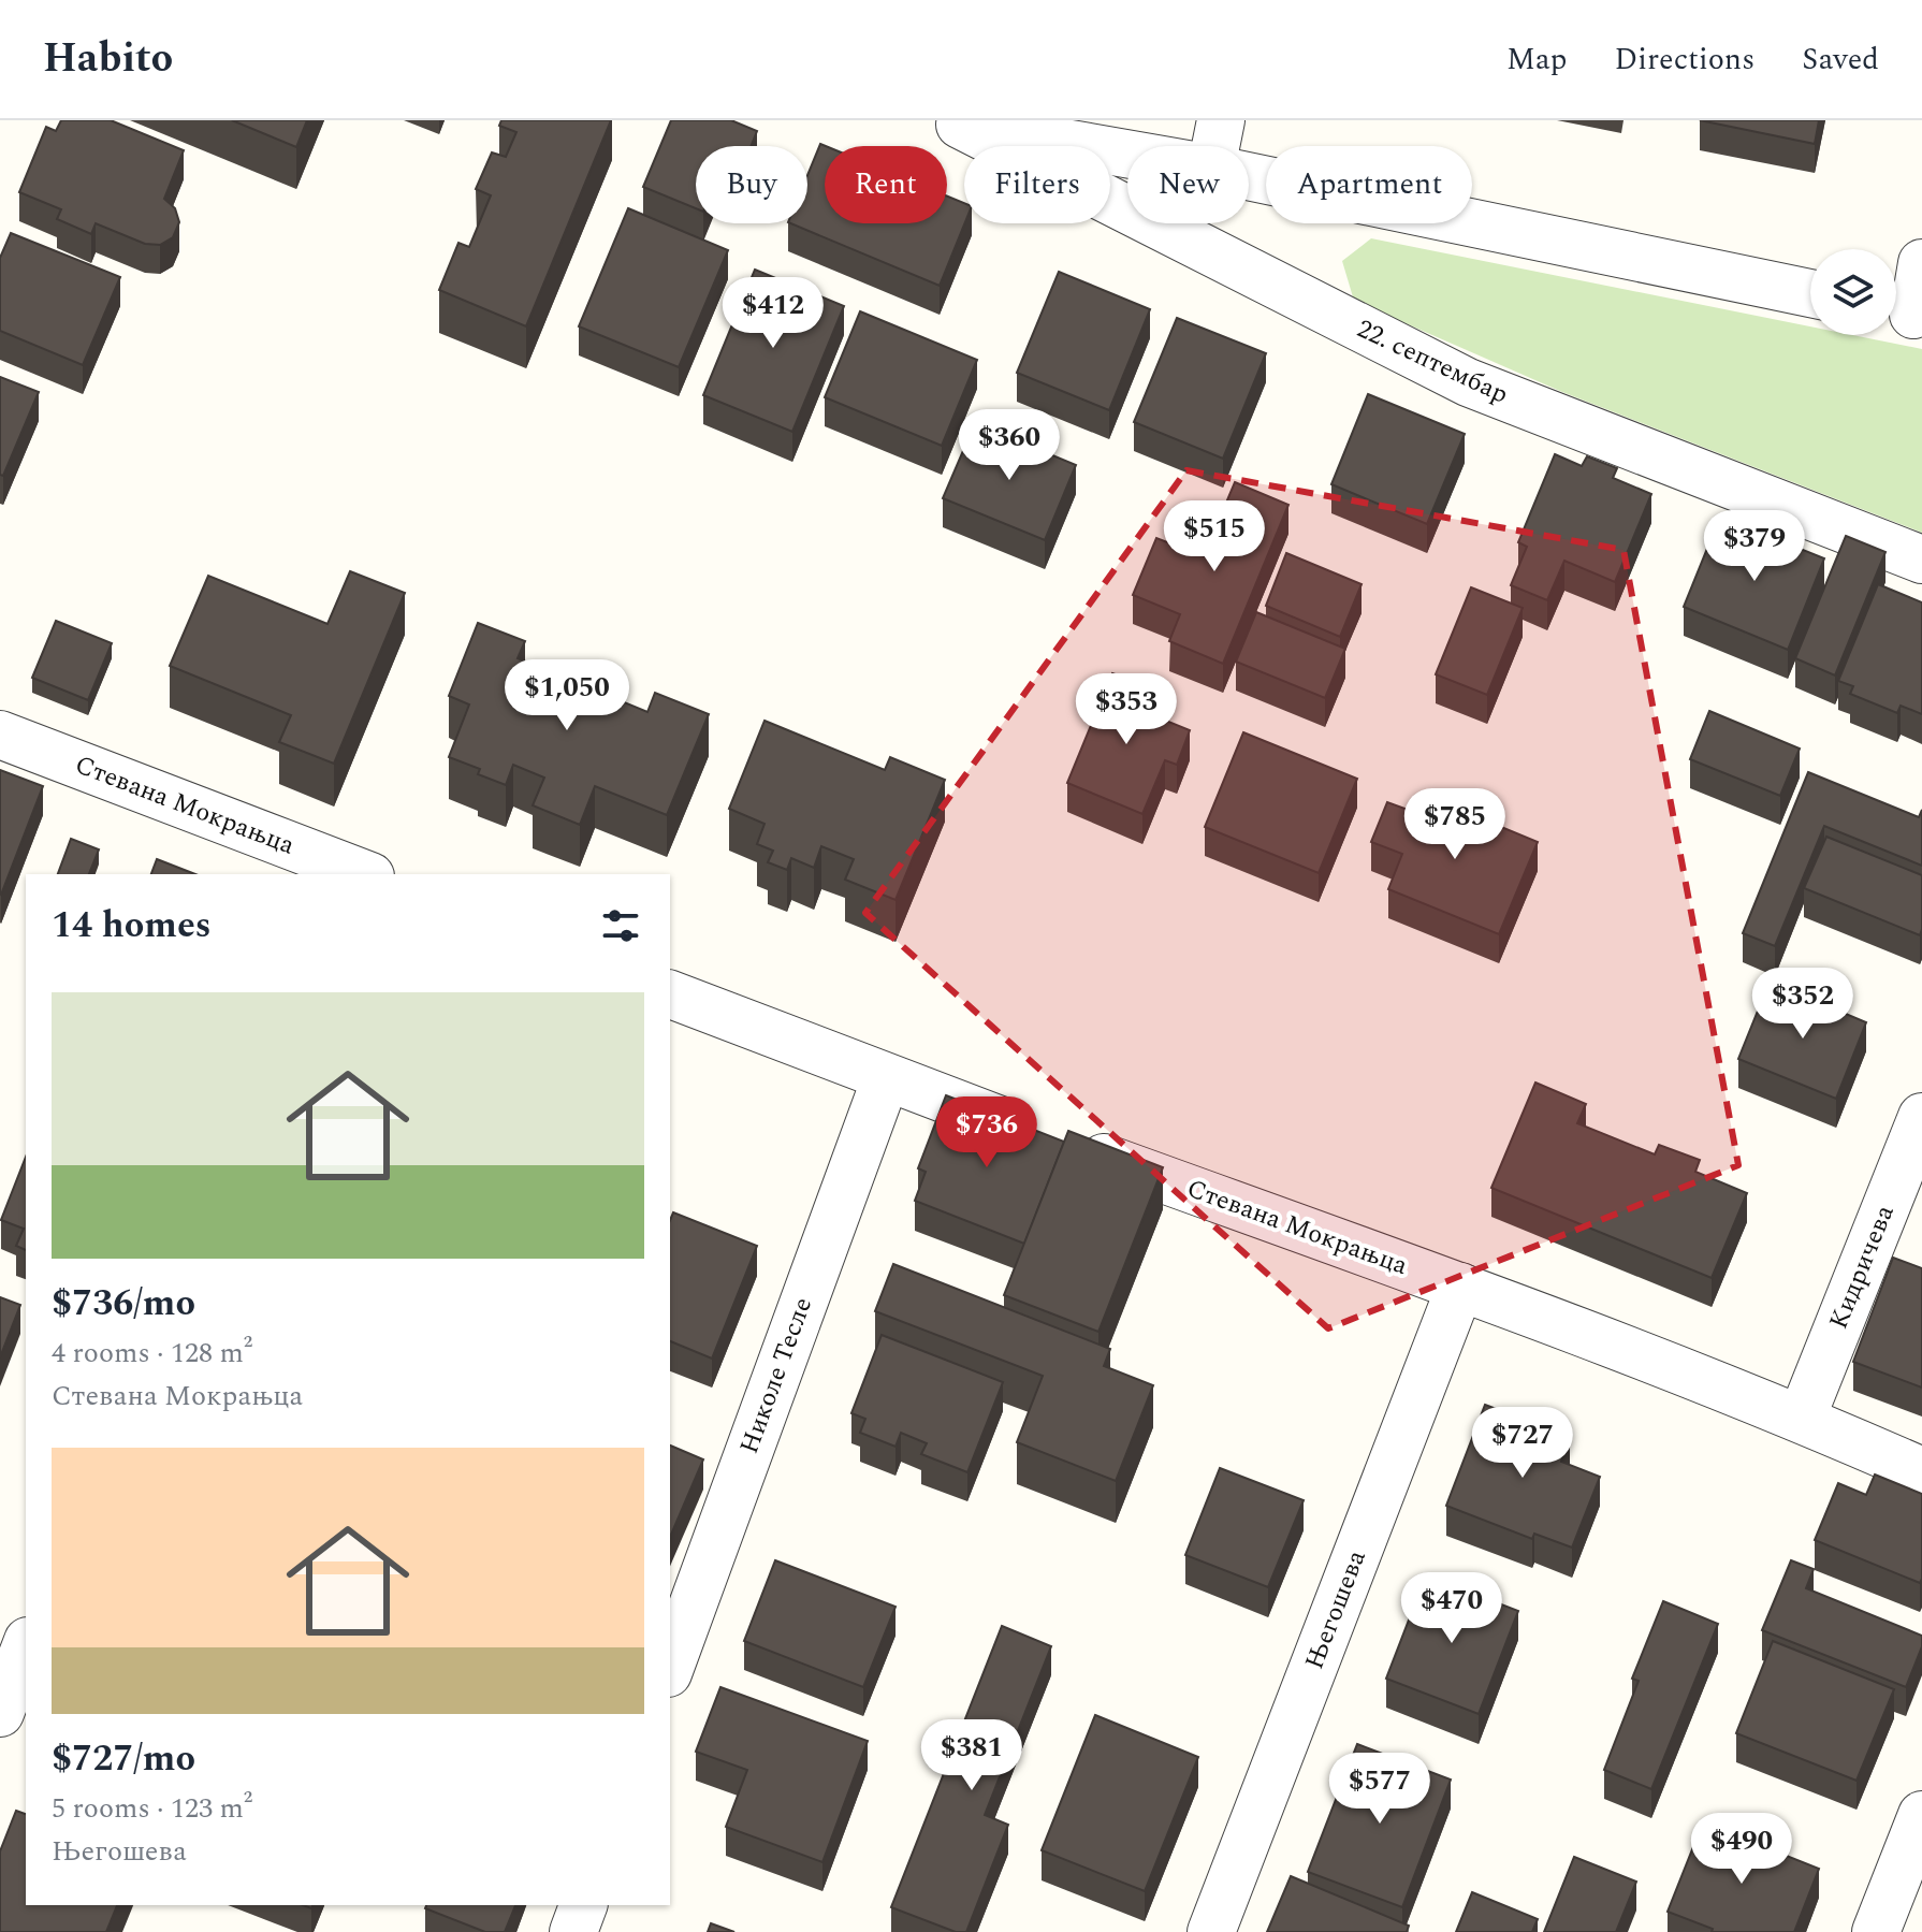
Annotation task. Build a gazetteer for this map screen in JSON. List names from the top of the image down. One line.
{"streets":{"street":["22. септембар","Стевана Мокрањца","Кидричева","Николе Тесле","Његошева"]},"crossings":[["Стевана Мокрањца","Кидричева"],["Стевана Мокрањца","Николе Тесле"],["Стевана Мокрањца","Његошева"]],"page":{"header":"Habito","nav":["Map","Directions","Saved"],"chip":["Buy","Rent","Filters","New","Apartment"],"price":["$412","$360","$515","$379","$1,050","$353","$785","$352","$736","$727","$470","$381","$577","$490"],"heading":"14 homes","list":[{"name":"$736/mo","note":"4 rooms · 128 m² · Стевана Мокрањца"},{"name":"$727/mo","note":"5 rooms · 123 m² · Његошева"}]}}
